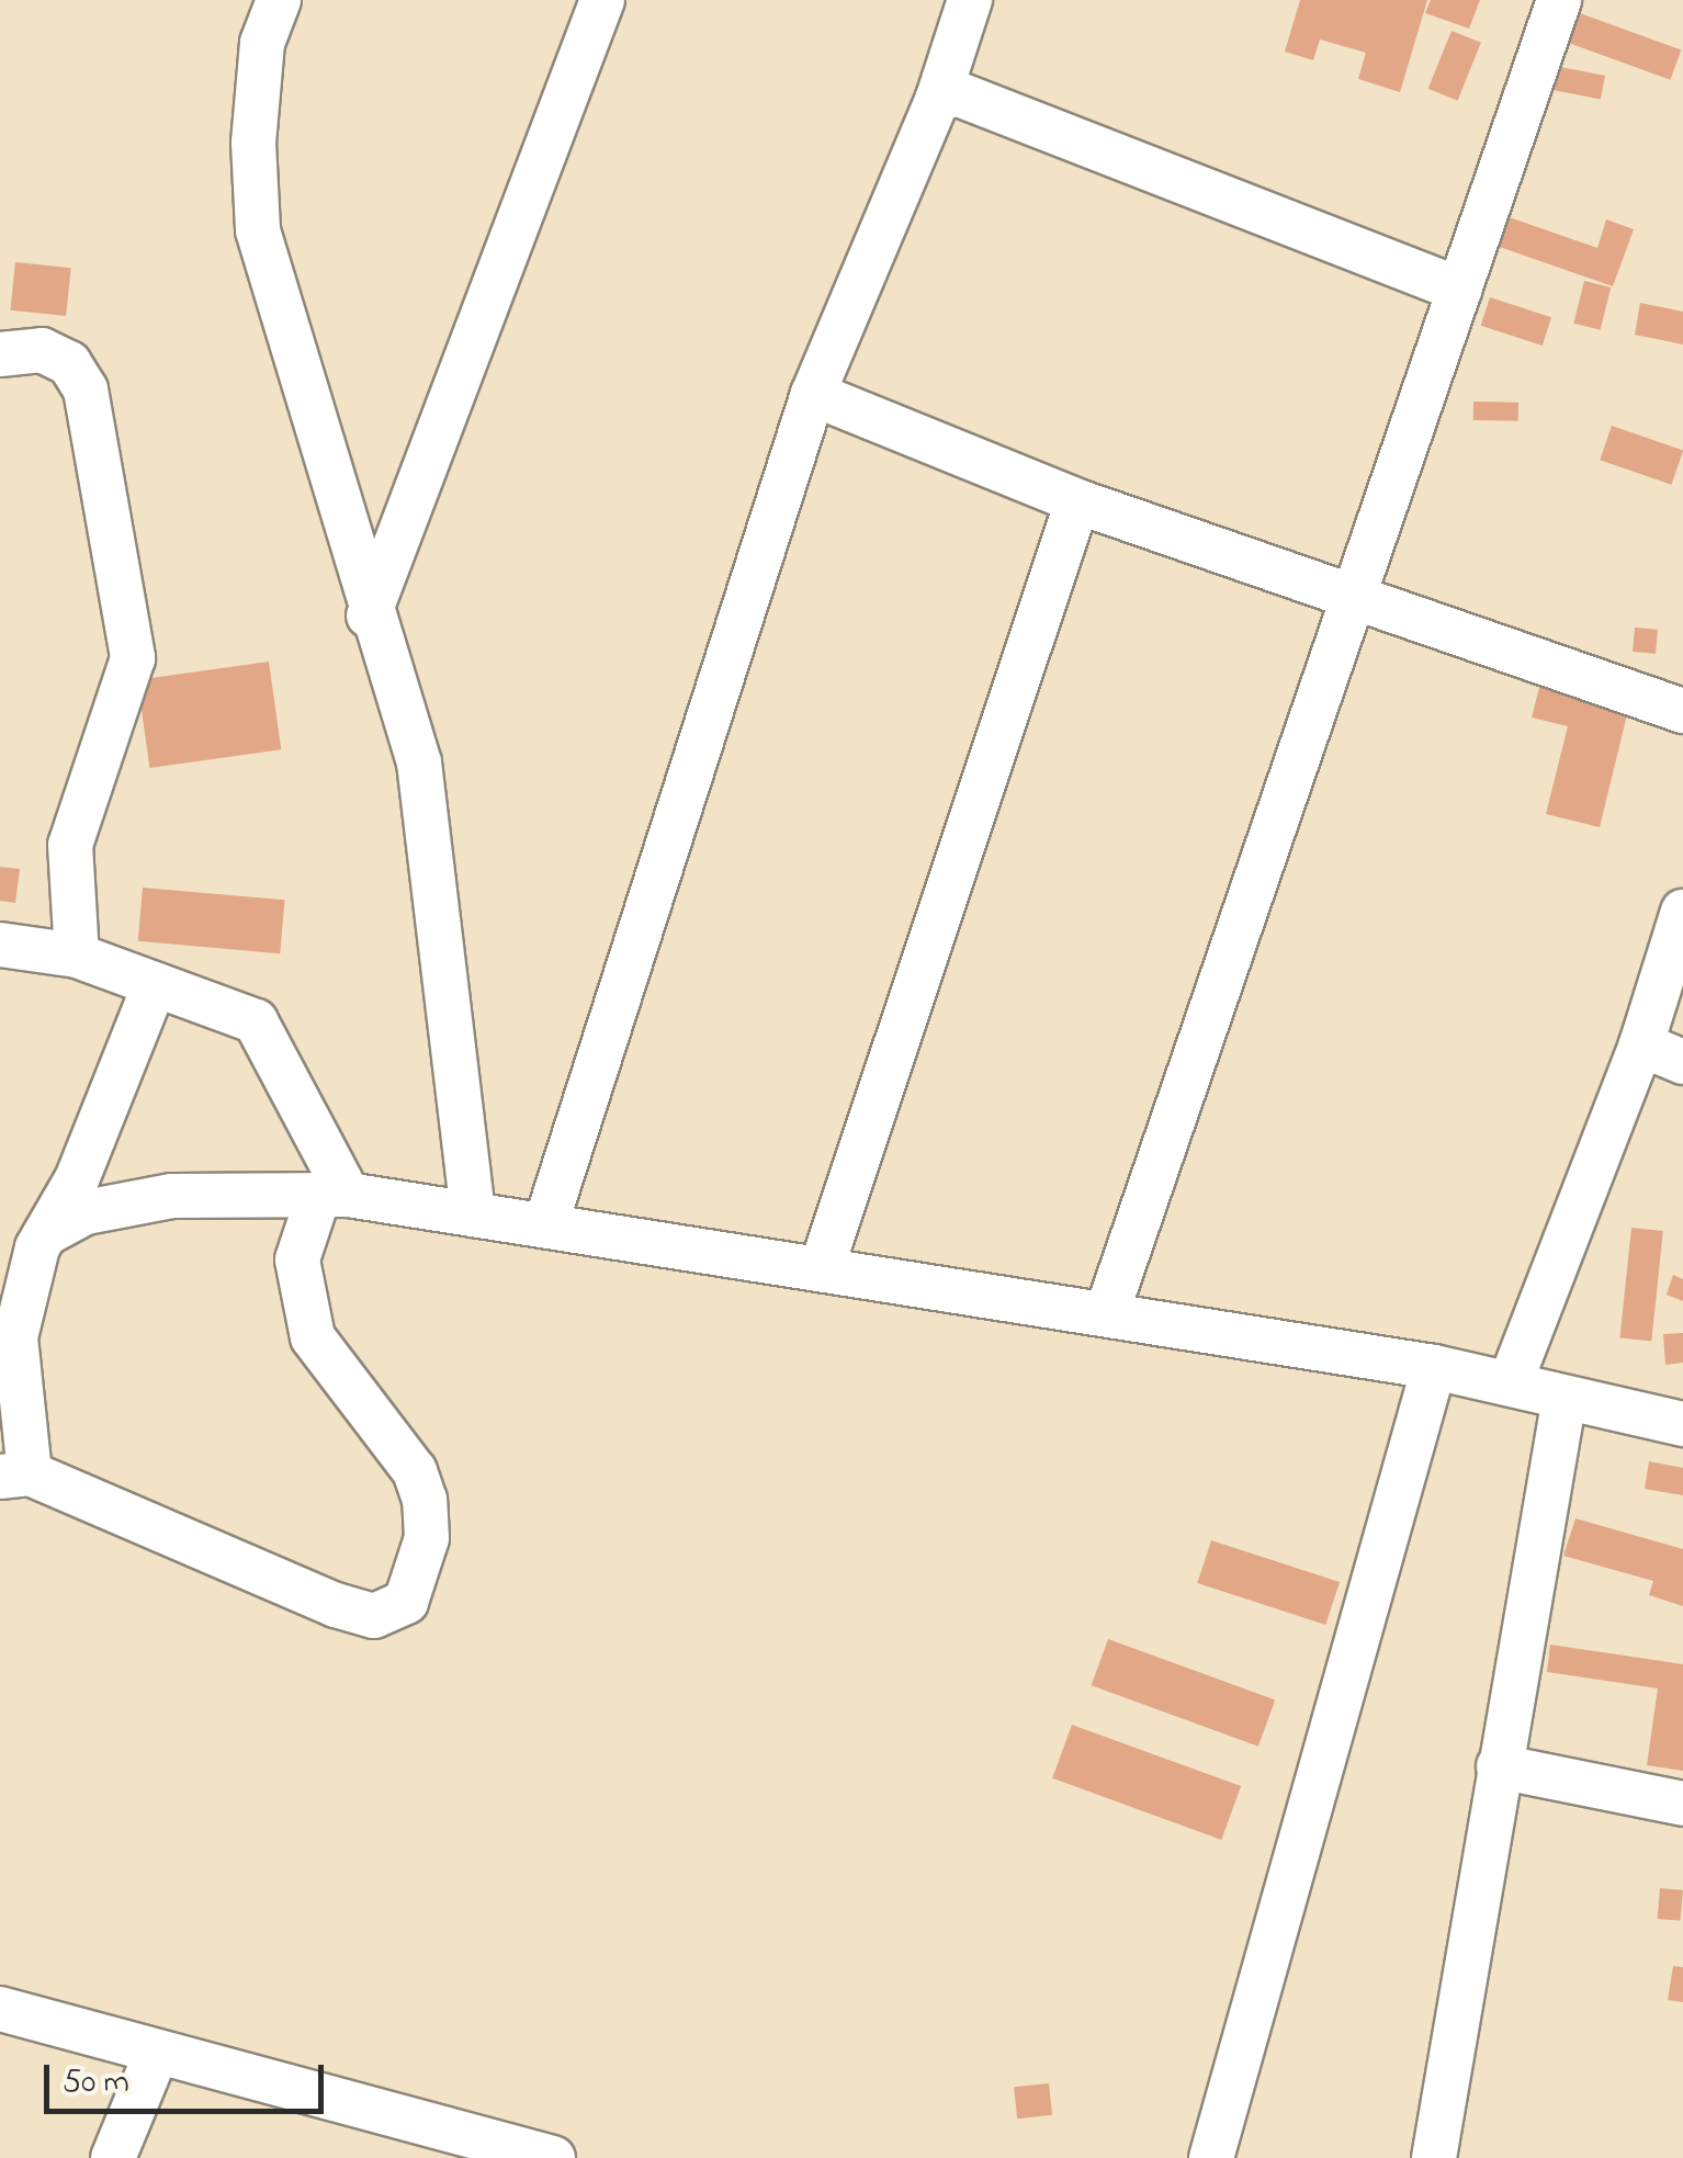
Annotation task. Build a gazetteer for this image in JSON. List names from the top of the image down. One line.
{"scale_bar":"50 m"}
